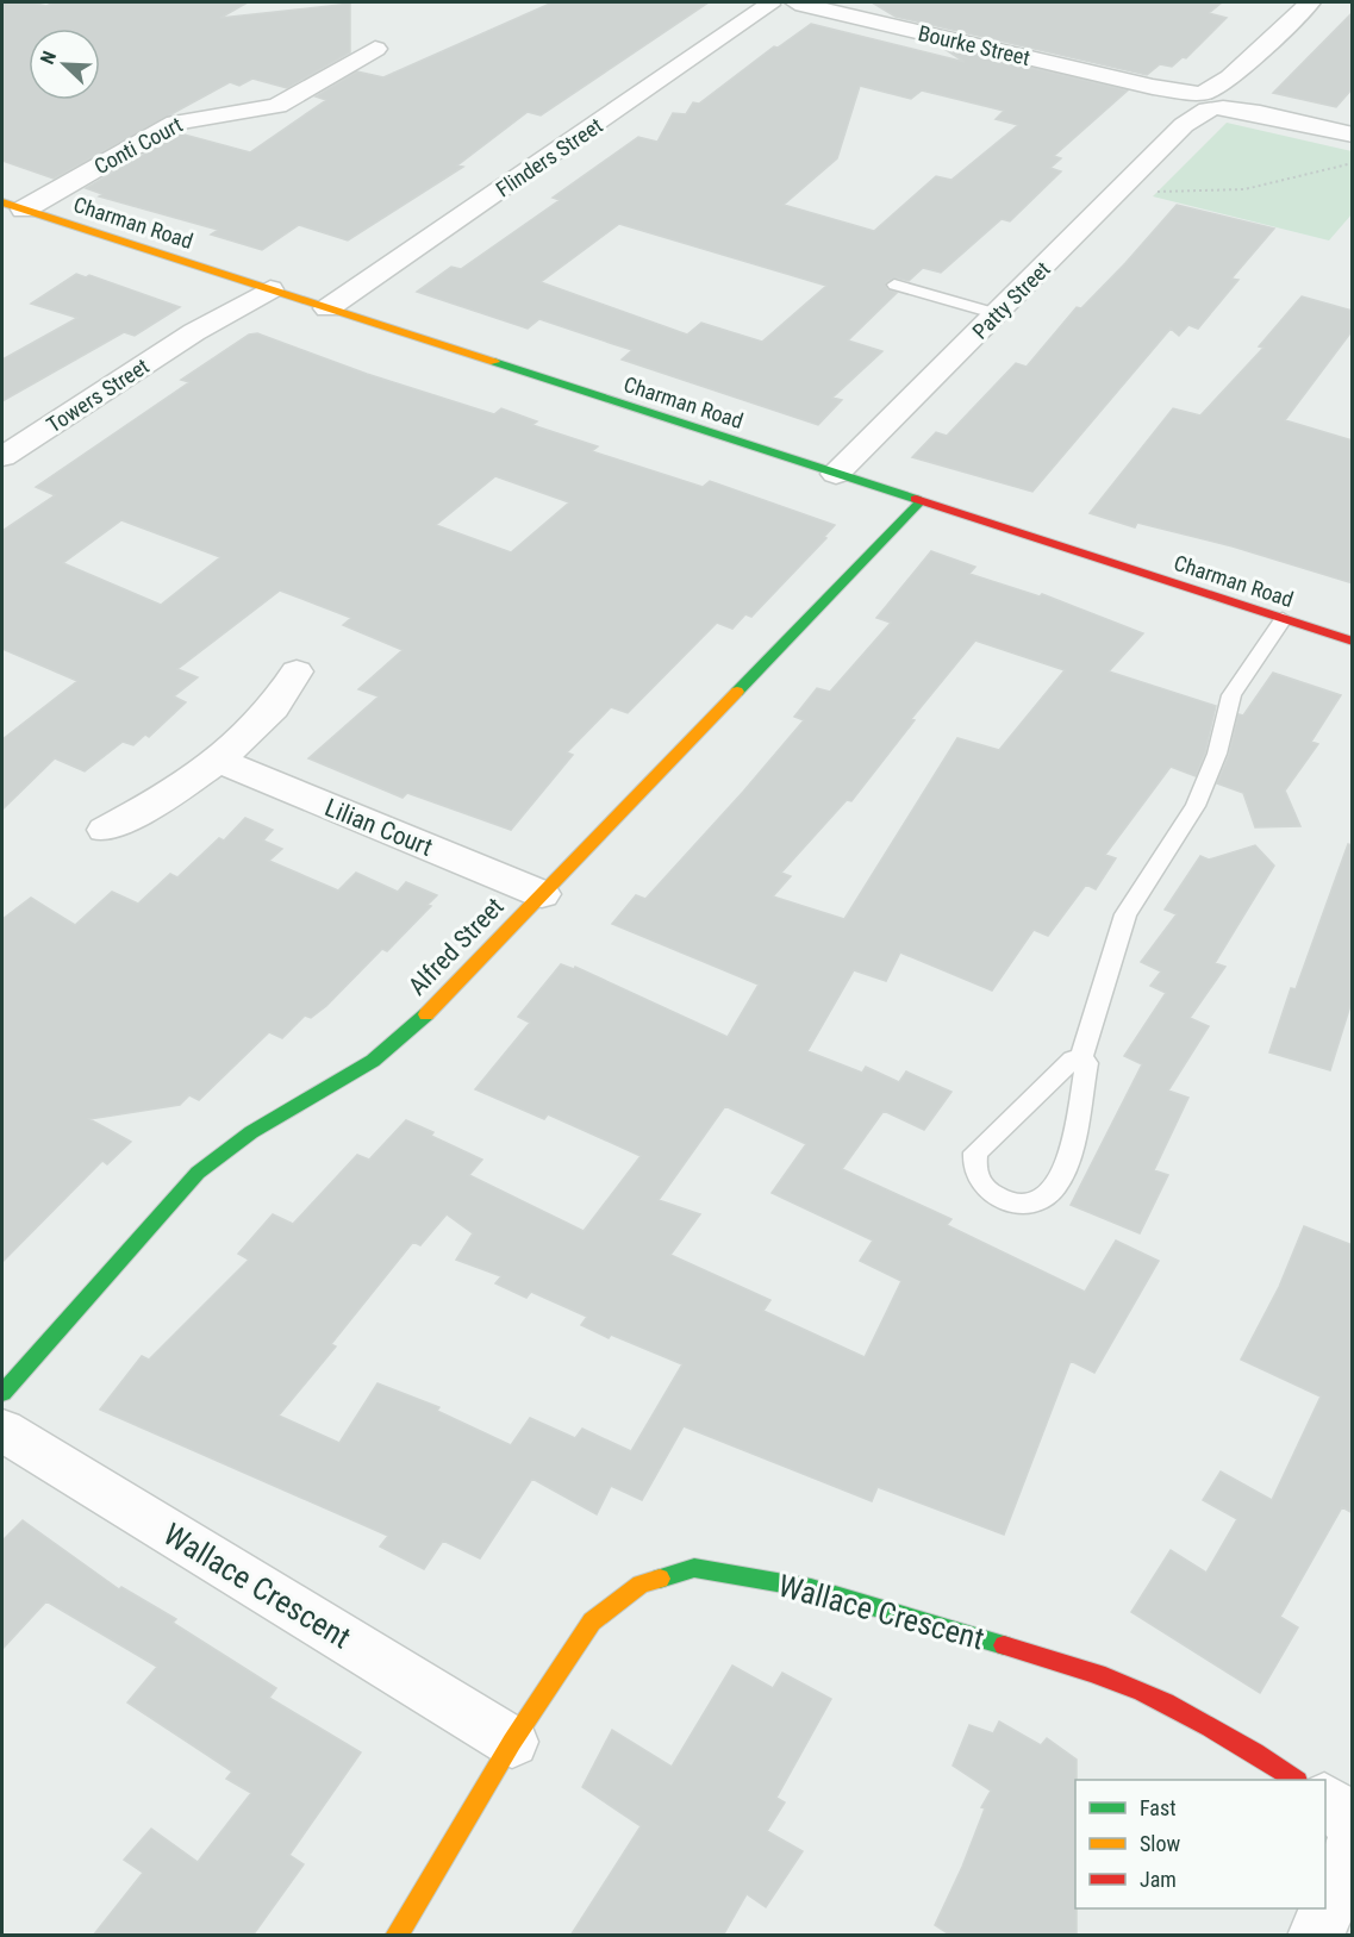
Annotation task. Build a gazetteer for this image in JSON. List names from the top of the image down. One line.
{"streets":{"street":["Bourke Street","Conti Court","Flinders Street","Charman Road","Patty Street","Towers Street","Lilian Court","Alfred Street","Wallace Crescent"]},"crossings":[["Bourke Street","Flinders Street"],["Bourke Street","Patty Street"],["Conti Court","Charman Road"],["Flinders Street","Charman Road"],["Charman Road","Patty Street"],["Charman Road","Towers Street"],["Charman Road","Alfred Street"],["Lilian Court","Alfred Street"]],"legend":["Fast","Slow","Jam"],"north":"top left"}
